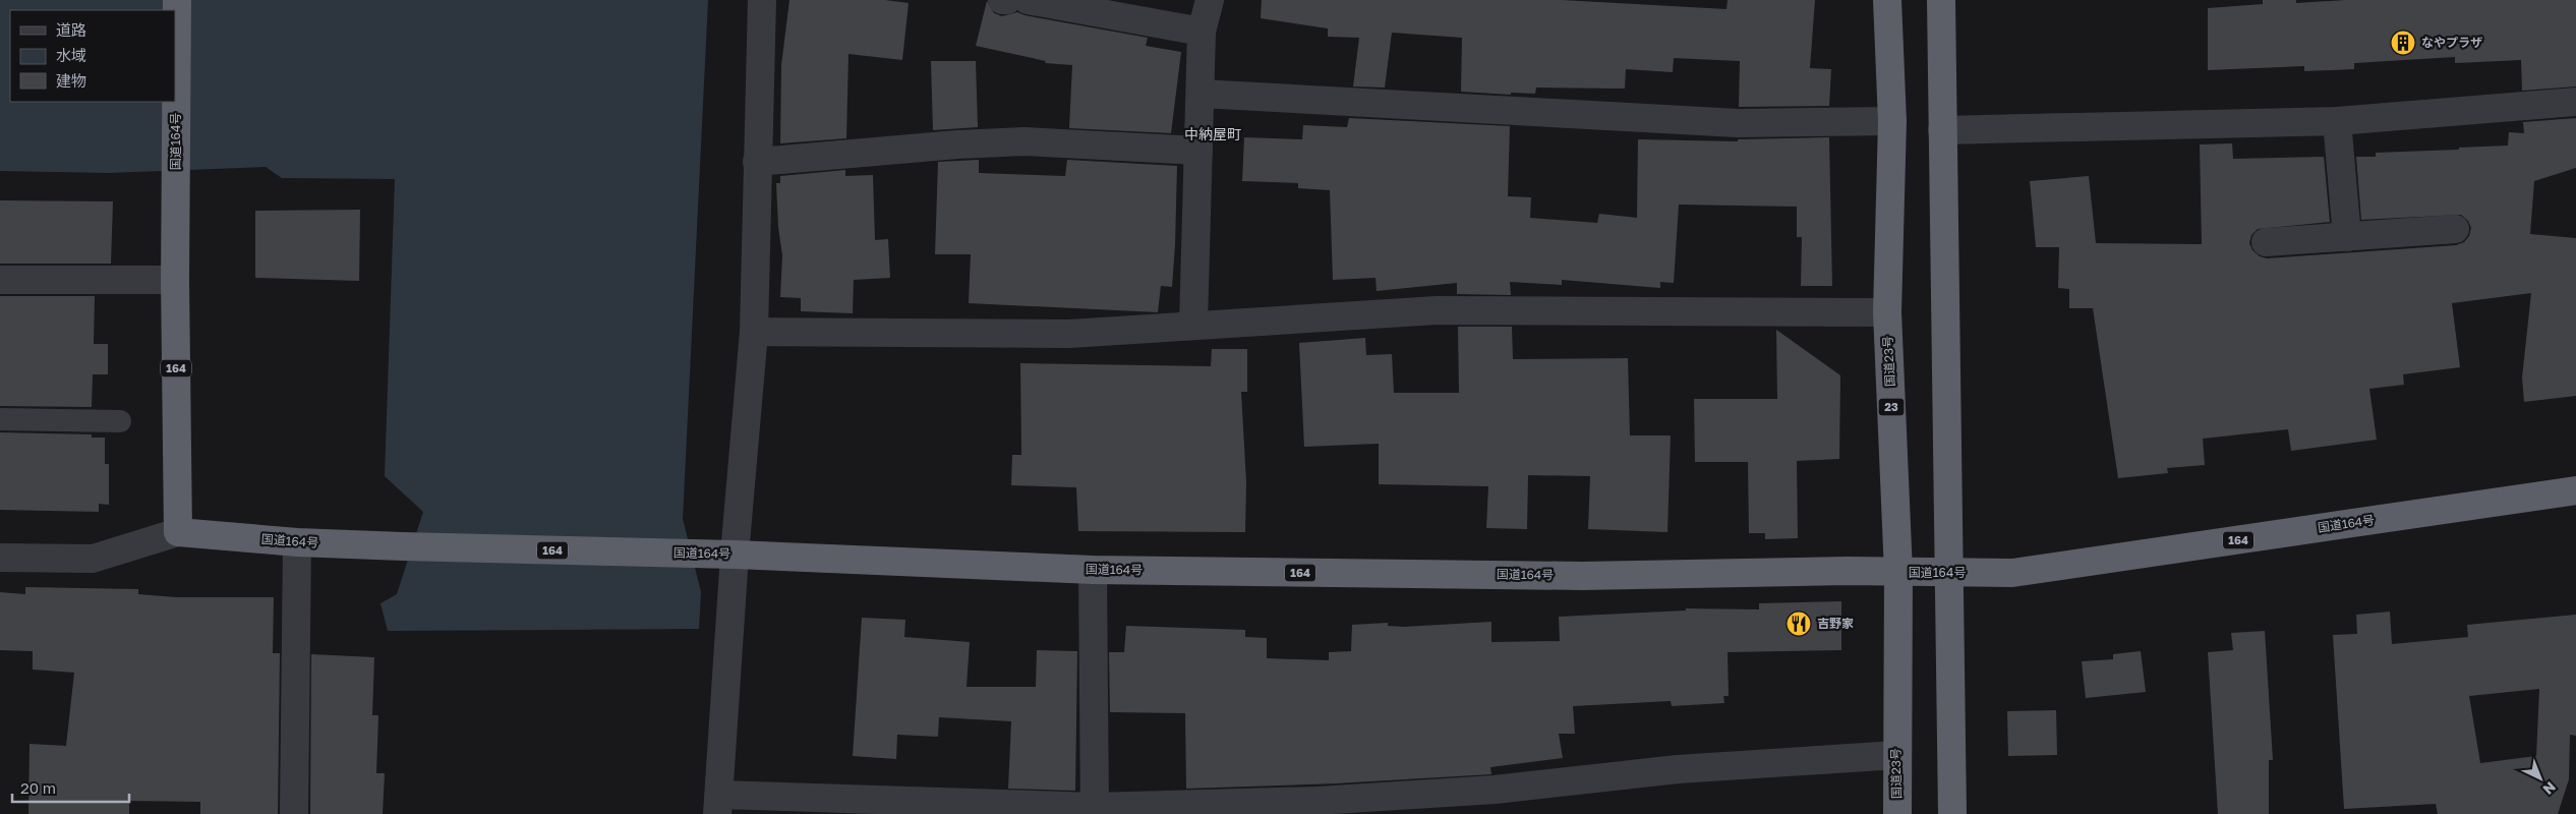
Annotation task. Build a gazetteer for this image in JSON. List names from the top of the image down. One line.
{"streets":{"highway":["国道164号","国道23号","164","23"]},"crossings":[["国道164号","国道23号"]],"districts":["中納屋町"],"places":{"building":["なやプラザ"],"restaurant":["吉野家"]},"legend":["道路","水域","建物"],"scale_bar":"20 m","north":"bottom right"}
